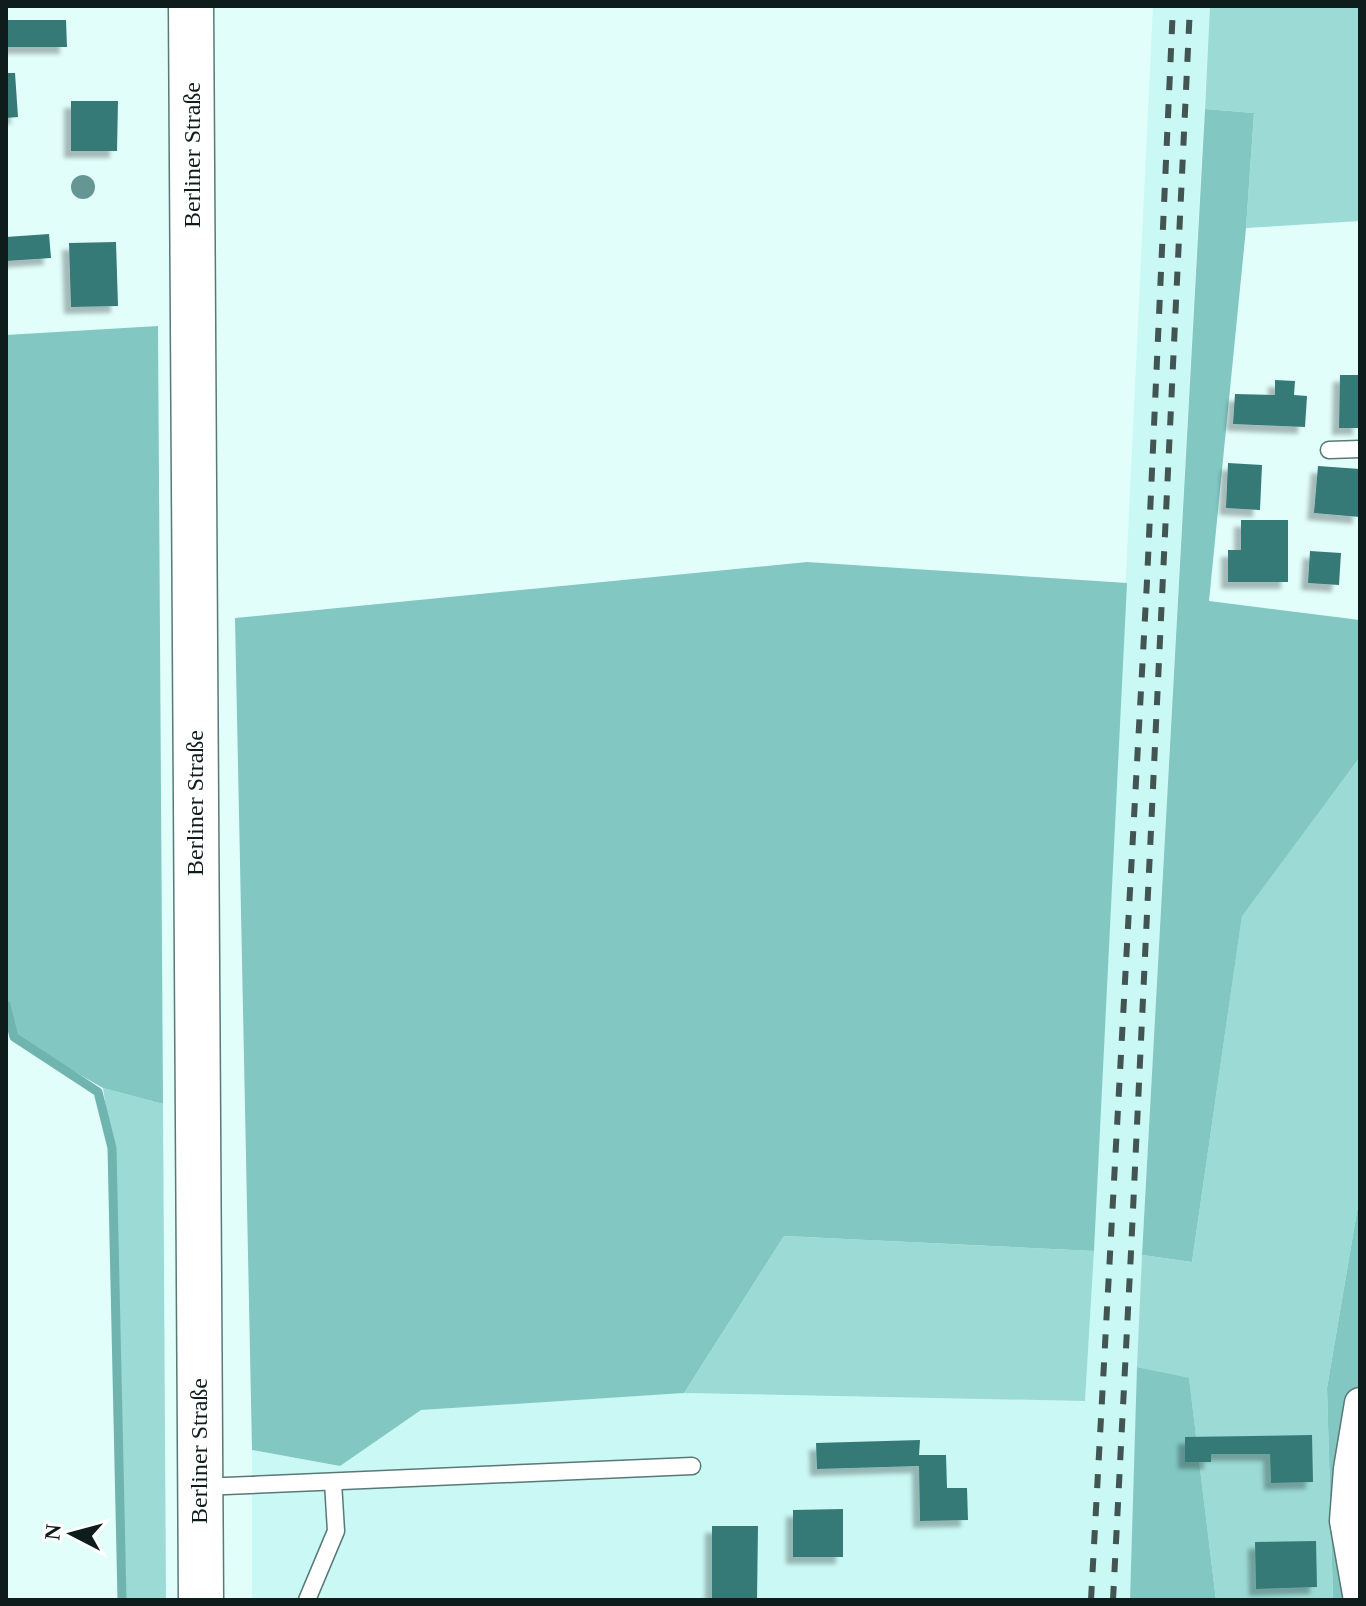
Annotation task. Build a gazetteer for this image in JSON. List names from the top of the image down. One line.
{"streets":{"main road":["Berliner Straße"]},"north":"left"}
